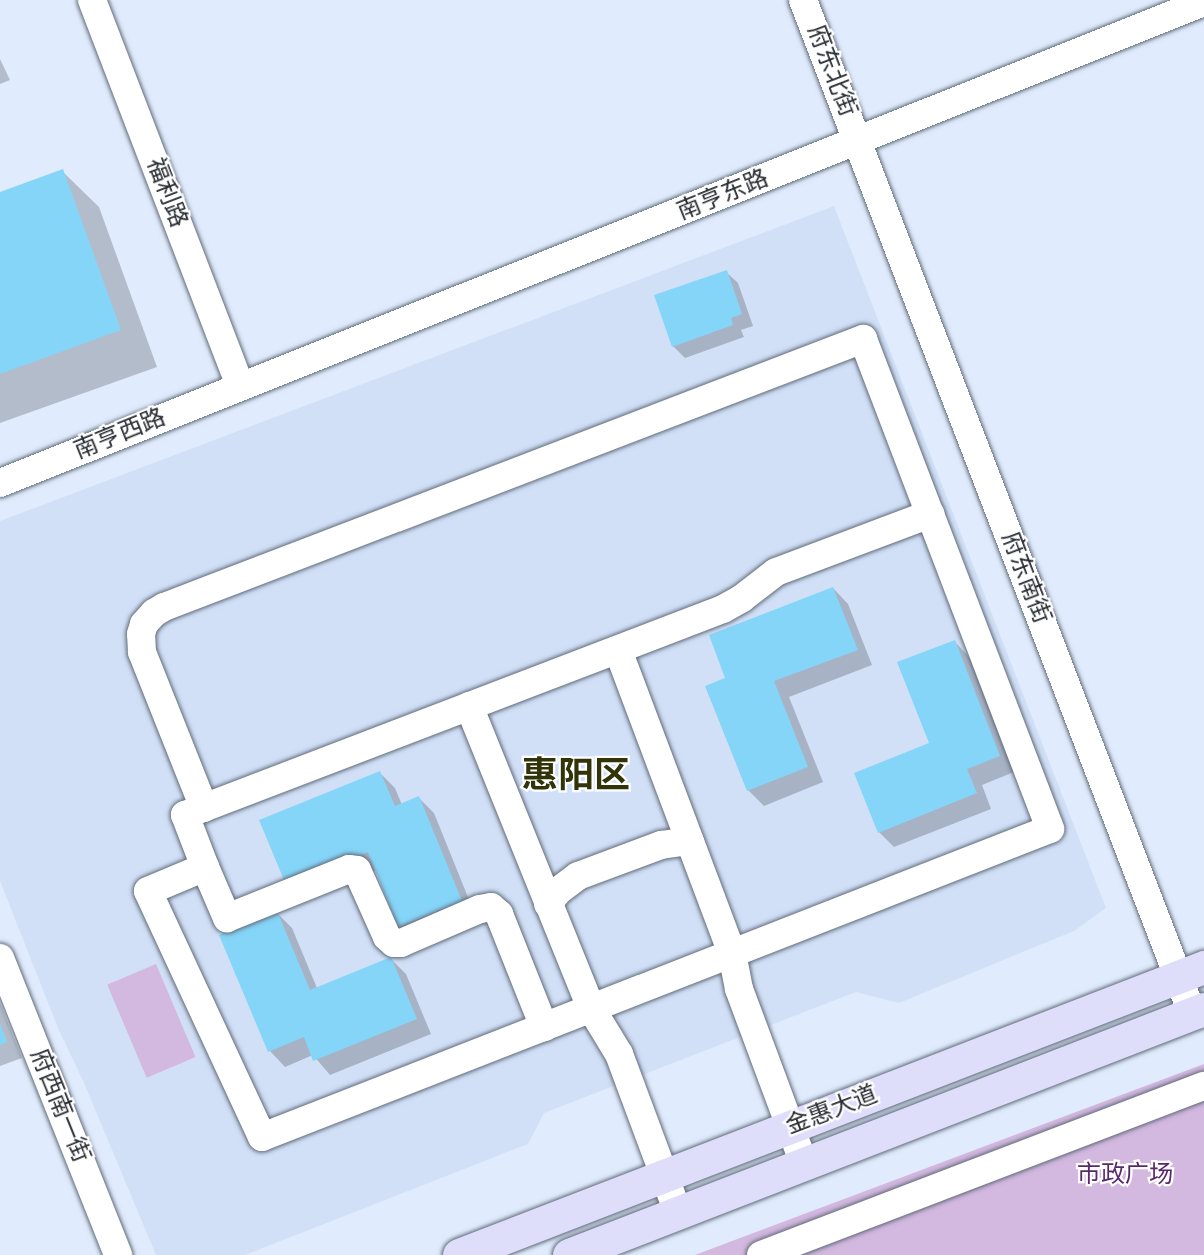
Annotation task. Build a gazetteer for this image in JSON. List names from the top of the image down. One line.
{"streets":{"main road":["金惠大道"],"street":["府东北街","福利路","南亨东路","南亨西路","府东南街","府西南一街"]},"crossings":[["府东北街","南亨东路"],["府东北街","府东南街"],["福利路","南亨东路"],["福利路","南亨西路"],["南亨东路","南亨西路"],["南亨东路","府东南街"],["府东南街","金惠大道"]],"districts":["惠阳区"],"parks":["市政广场"]}
